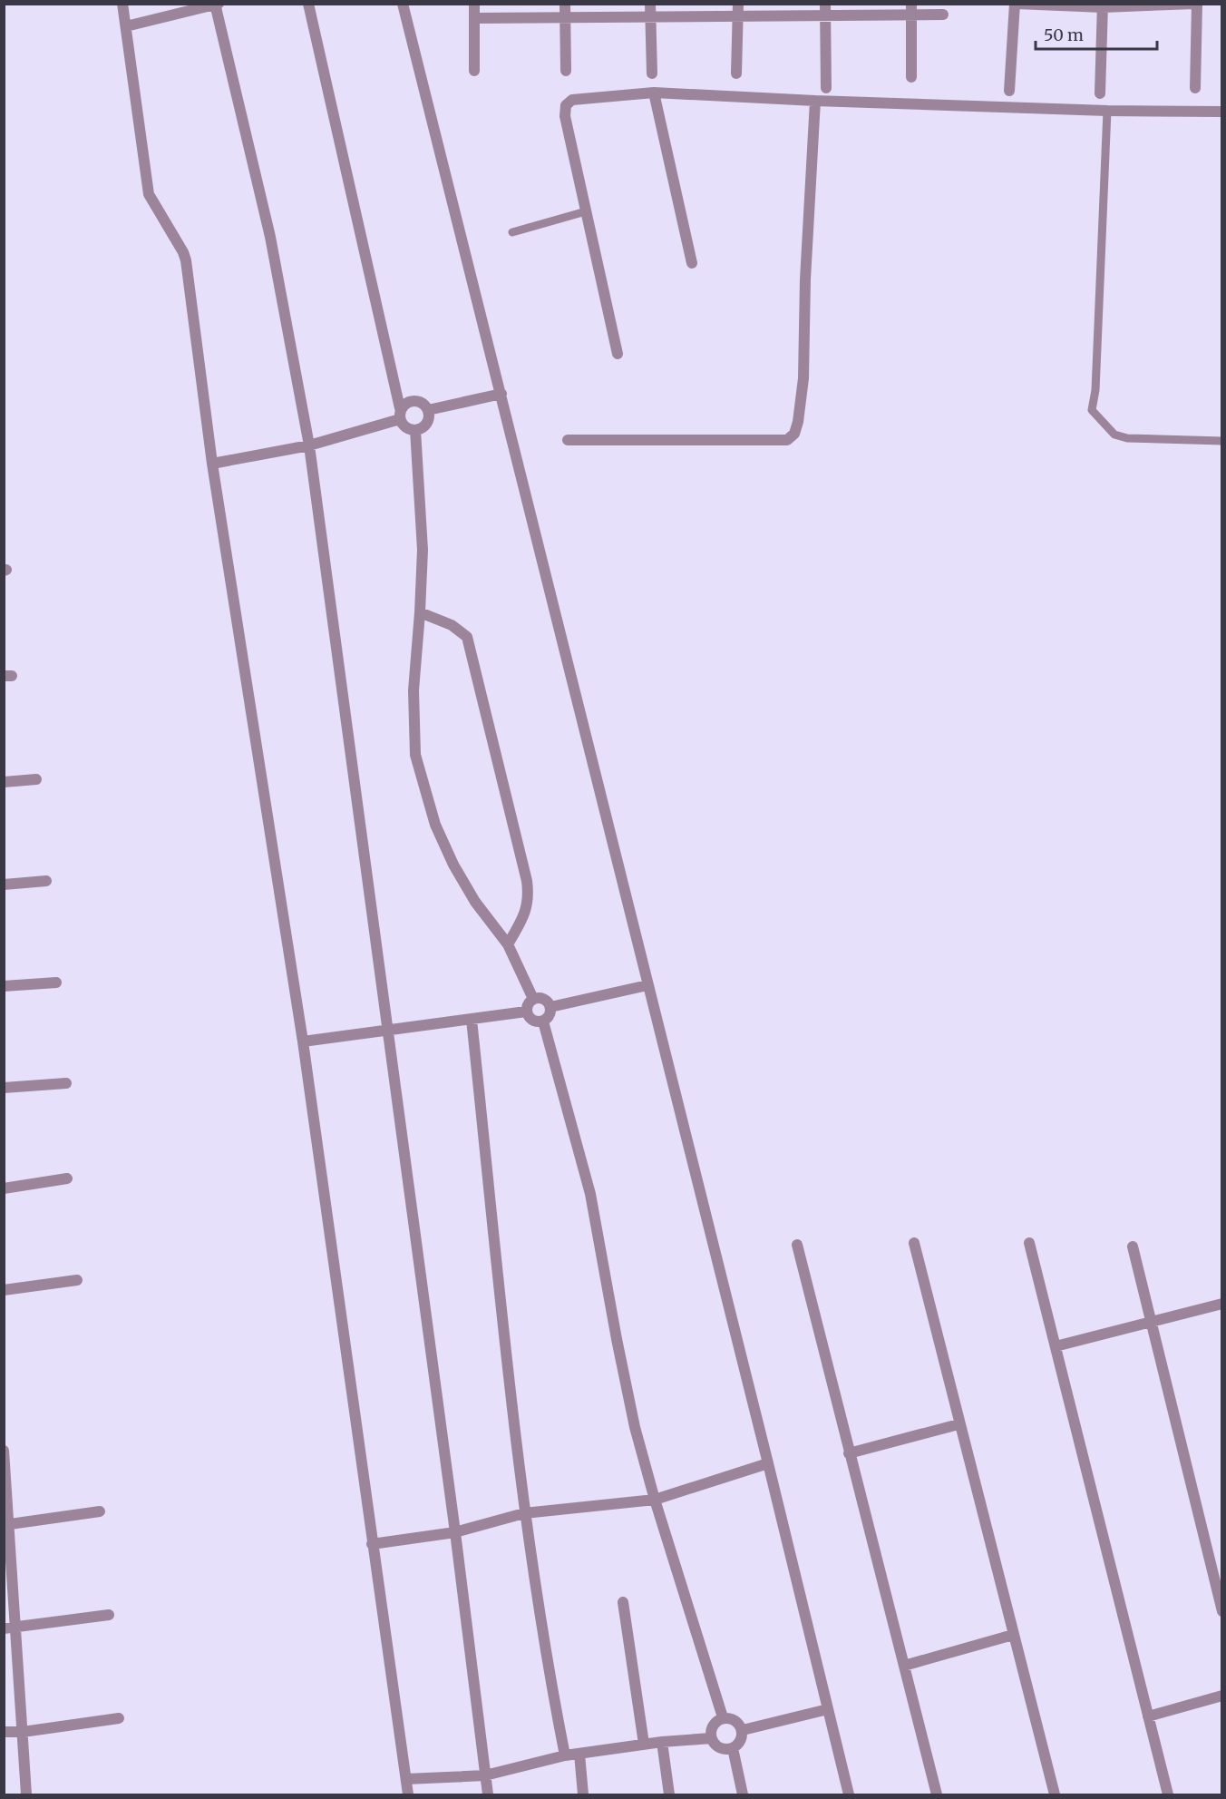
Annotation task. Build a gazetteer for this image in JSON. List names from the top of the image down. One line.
{"scale_bar":"50 m"}
